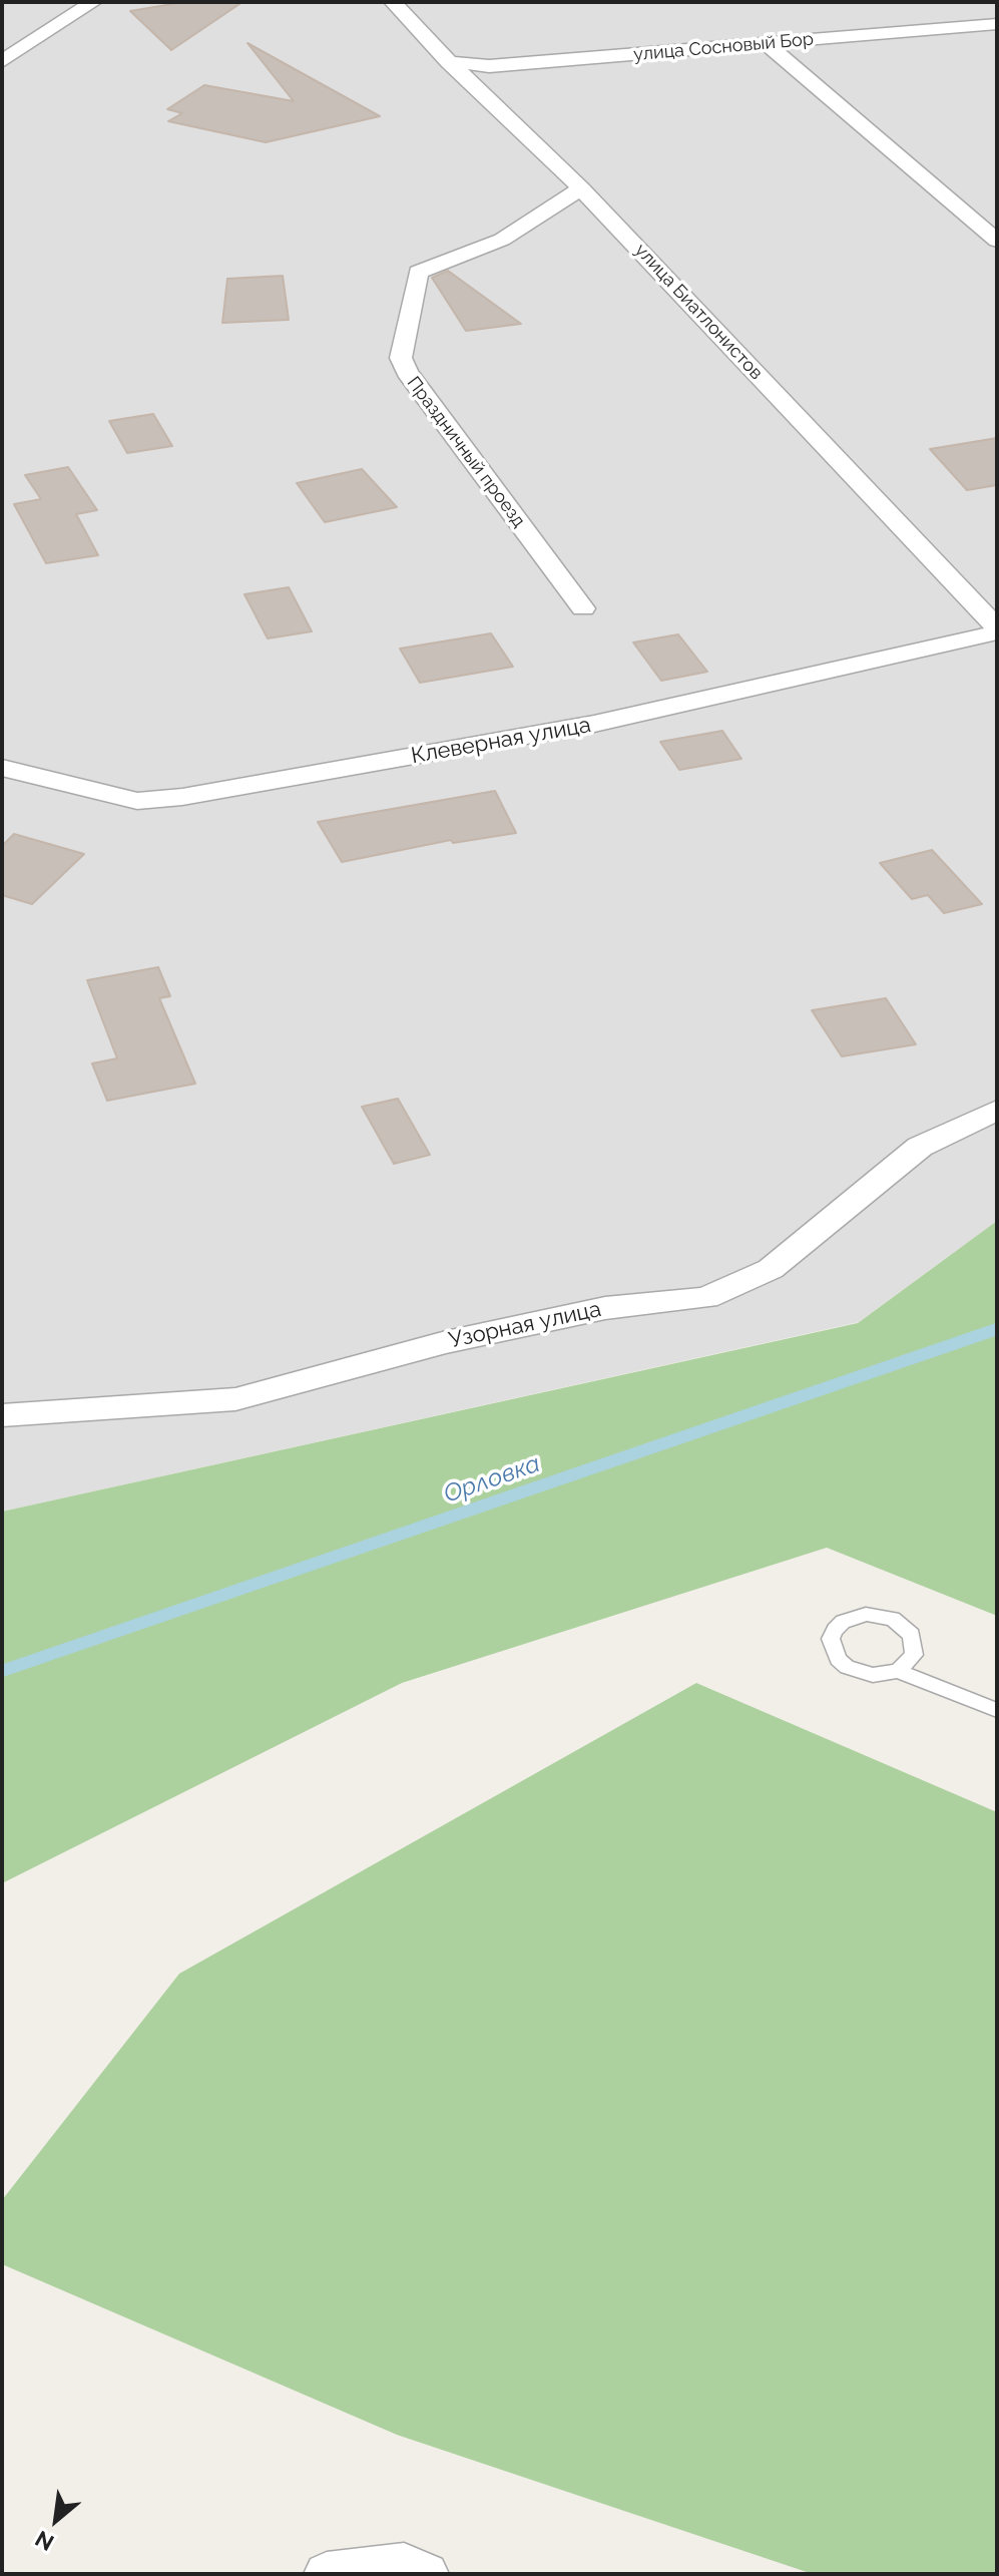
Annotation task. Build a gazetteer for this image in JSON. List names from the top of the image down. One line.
{"streets":{"street":["улица Сосновый Бор","улица Биатлонистов","Праздничный проезд","Клеверная улица","Узорная улица"]},"crossings":[["улица Сосновый Бор","улица Биатлонистов"],["улица Биатлонистов","Праздничный проезд"],["улица Биатлонистов","Клеверная улица"]],"water":["Орловка"],"north":"bottom left"}
